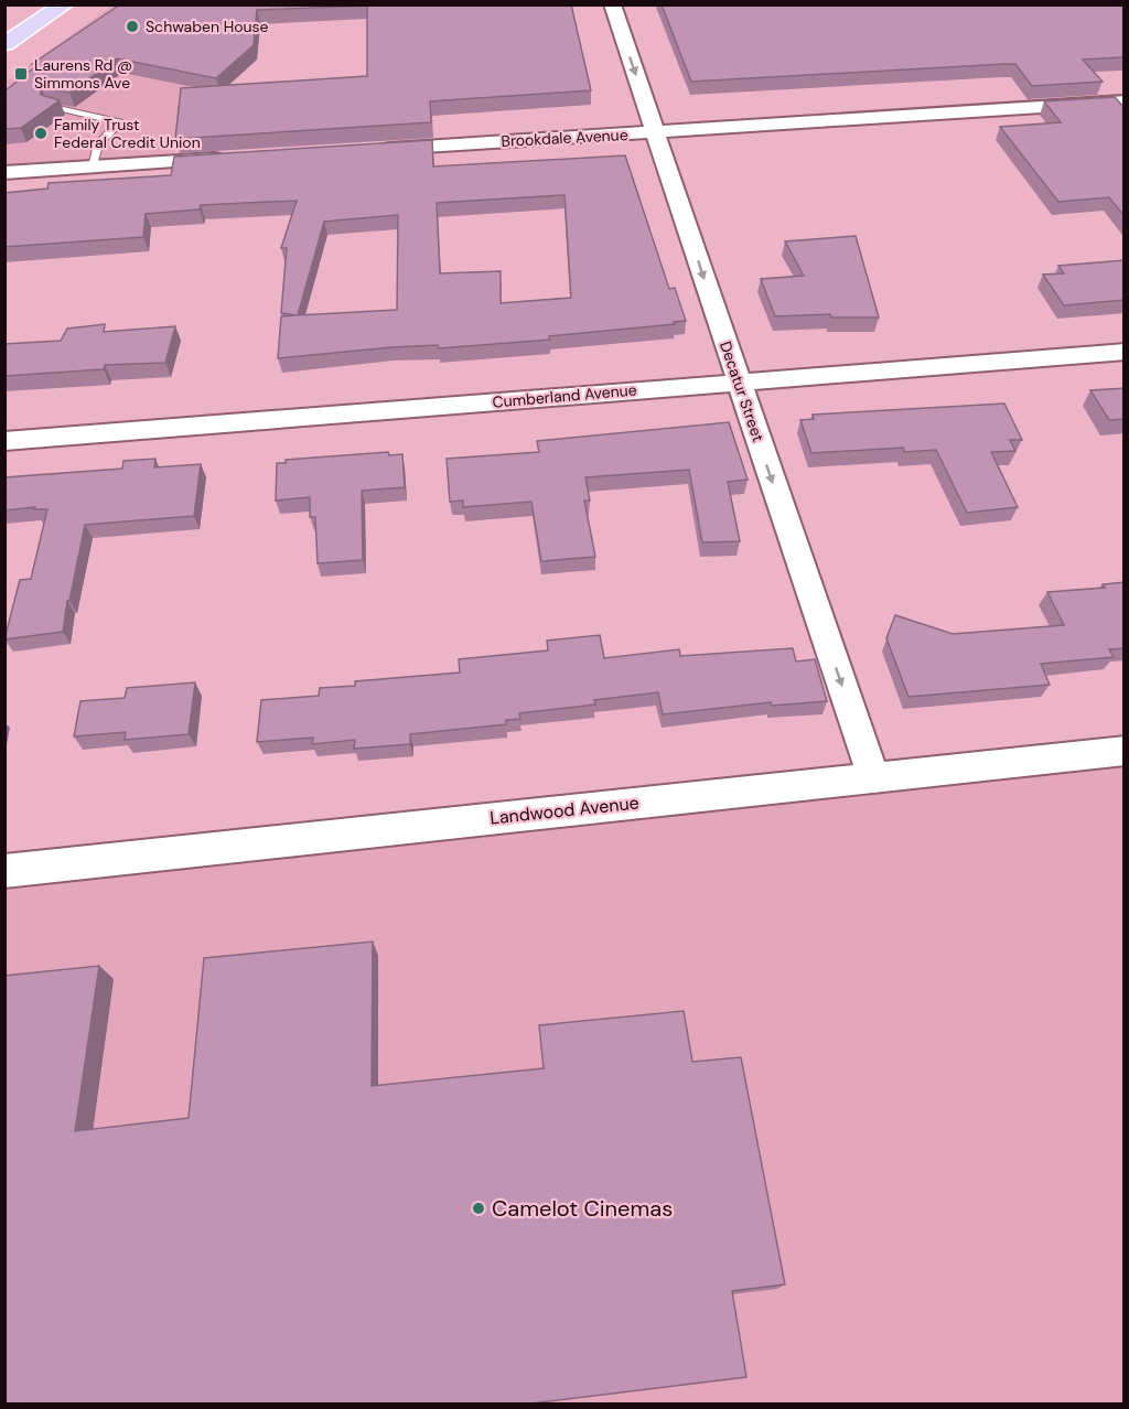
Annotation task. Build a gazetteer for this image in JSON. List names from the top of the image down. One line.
{"streets":{"street":["Brookdale Avenue","Decatur Street","Cumberland Avenue","Landwood Avenue"]},"crossings":[["Brookdale Avenue","Decatur Street"],["Decatur Street","Cumberland Avenue"],["Decatur Street","Landwood Avenue"]],"one_way":["Decatur Street"],"places":{"other":["Schwaben House","Family Trust Federal Credit Union","Camelot Cinemas"],"transit":["Laurens Rd @ Simmons Ave"]}}
